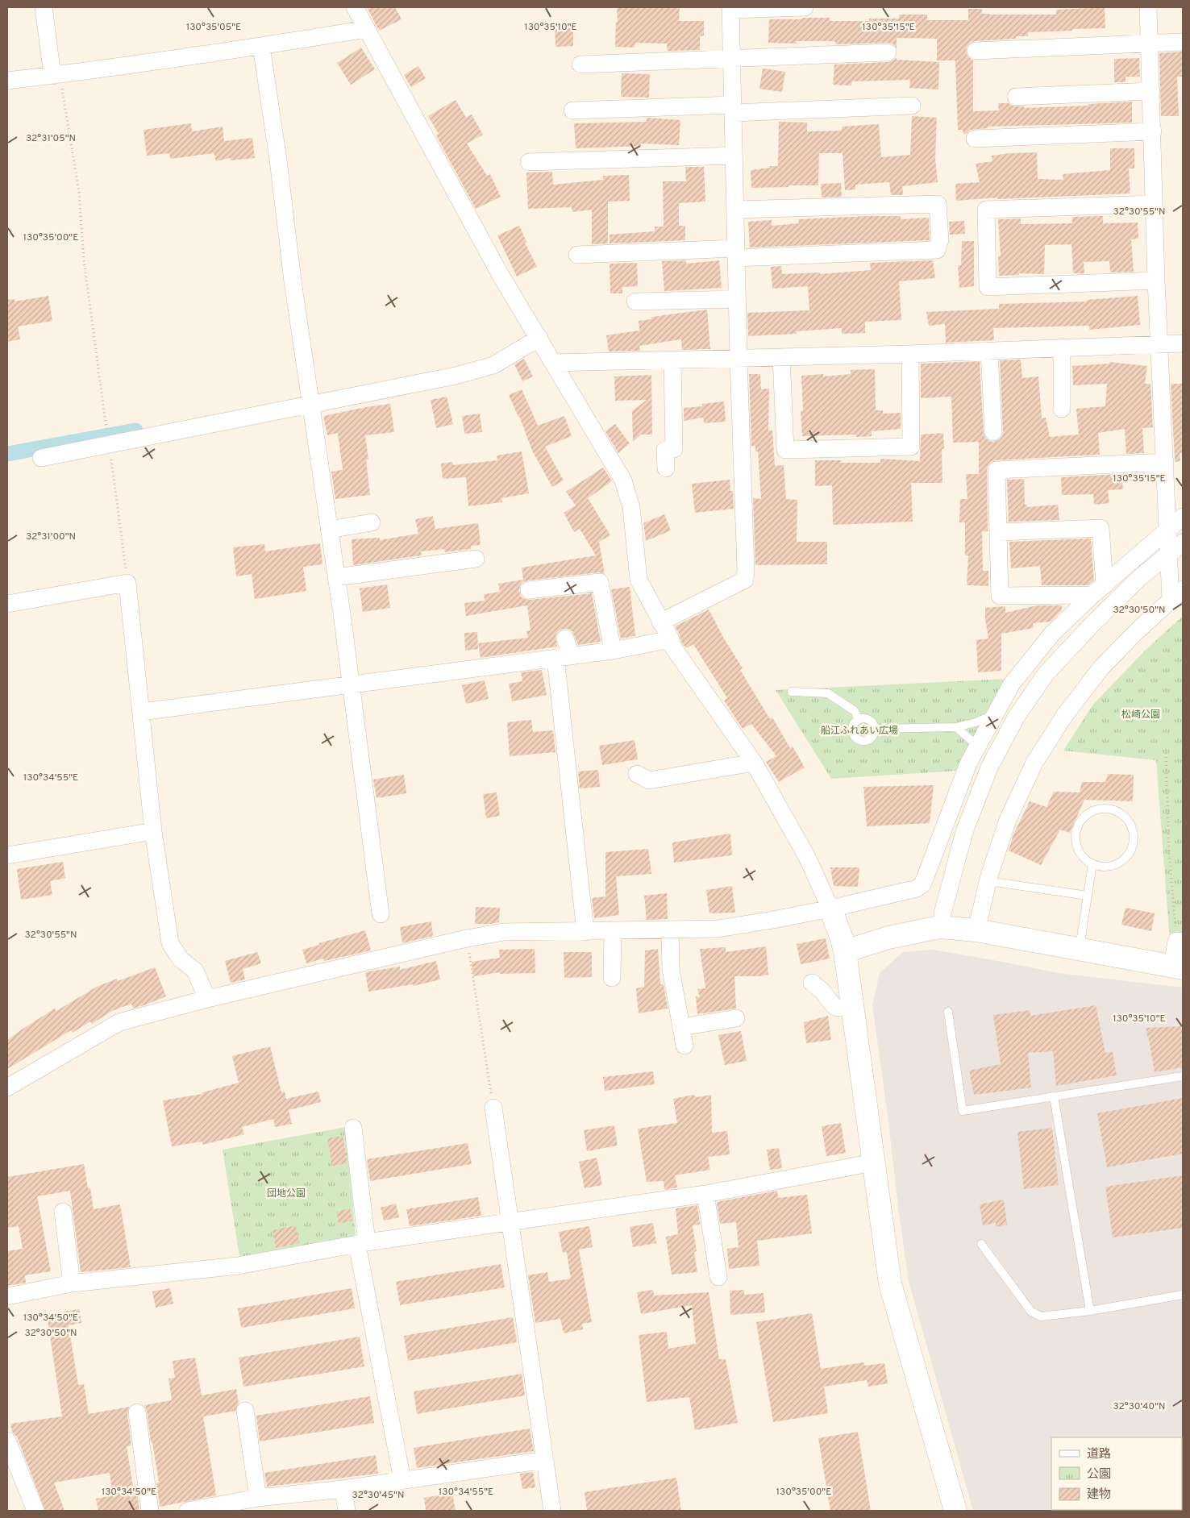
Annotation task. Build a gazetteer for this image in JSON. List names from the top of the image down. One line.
{"parks":["松崎公園","船江ふれあい広場","団地公園"],"legend":["道路","公園","建物"],"coordinates":["130°35'05\"E","130°35'10\"E","130°35'15\"E","32°31'05\"N","32°30'55\"N","130°35'00\"E","32°31'00\"N","32°30'50\"N","130°34'55\"E","130°34'50\"E","32°30'40\"N","32°30'45\"N"]}
